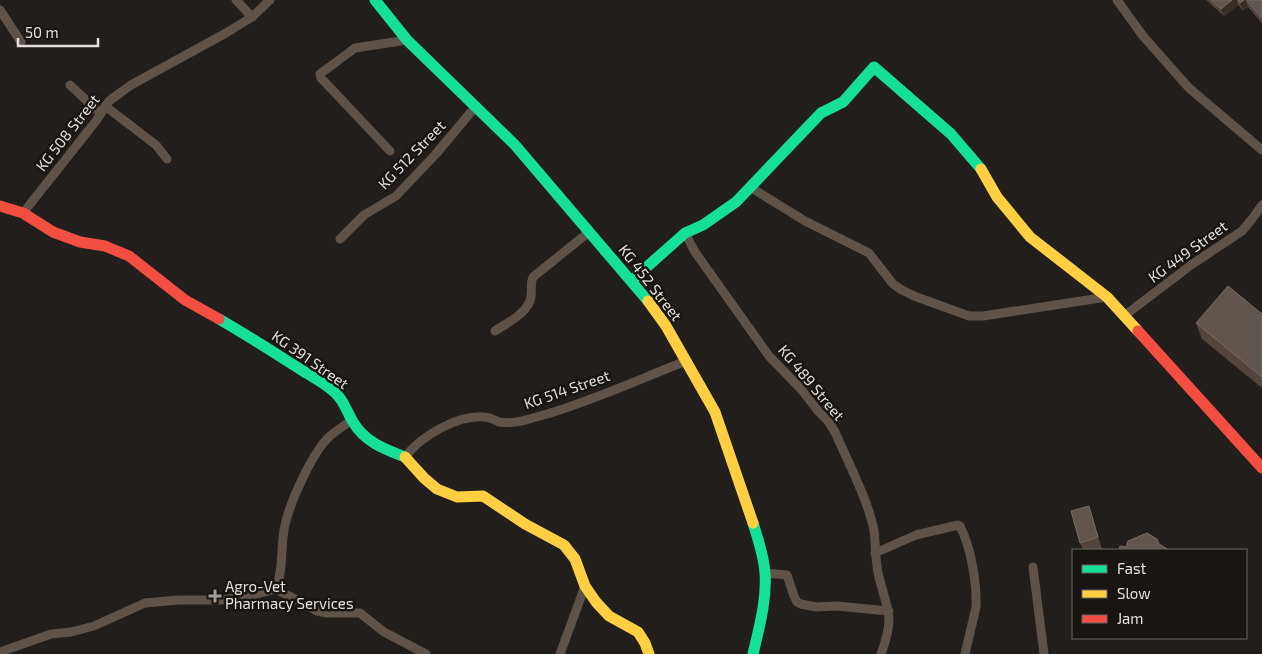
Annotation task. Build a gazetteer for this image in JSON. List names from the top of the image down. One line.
{"streets":{"street":["KG 508 Street","KG 512 Street","KG 449 Street","KG 452 Street","KG 391 Street","KG 489 Street","KG 514 Street"]},"crossings":[["KG 508 Street","KG 391 Street"],["KG 512 Street","KG 452 Street"],["KG 452 Street","KG 514 Street"],["KG 391 Street","KG 514 Street"]],"places":{"health":["Agro-Vet Pharmacy Services"]},"legend":["Fast","Slow","Jam"],"scale_bar":"50 m"}
